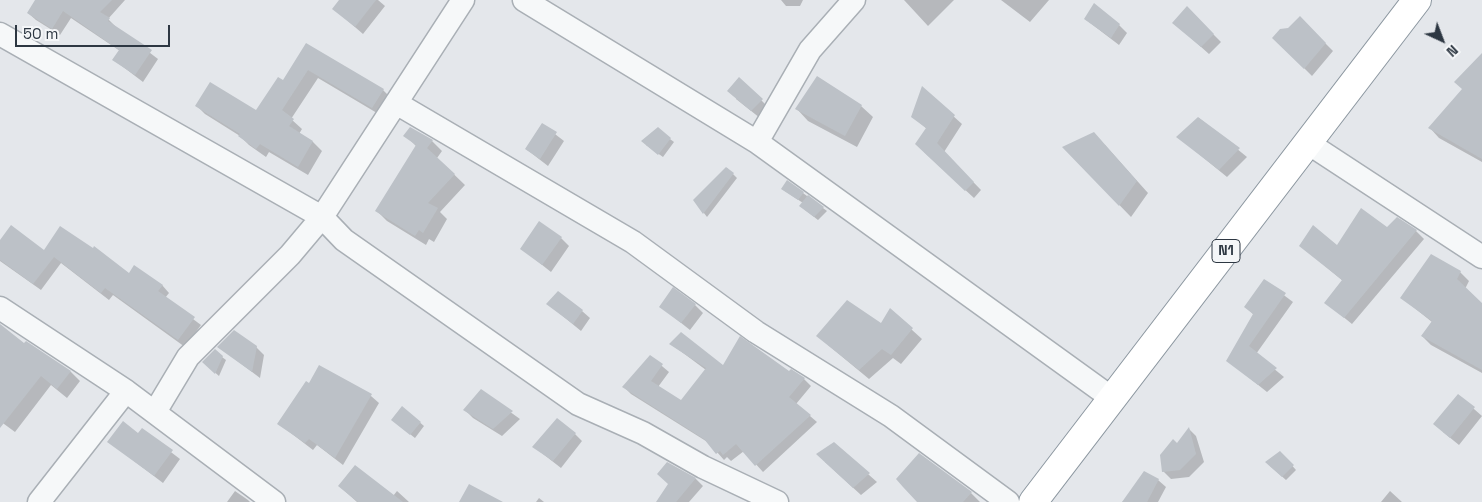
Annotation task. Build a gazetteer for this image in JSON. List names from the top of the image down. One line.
{"streets":{"highway":["N1"]},"scale_bar":"50 m","north":"bottom right"}
